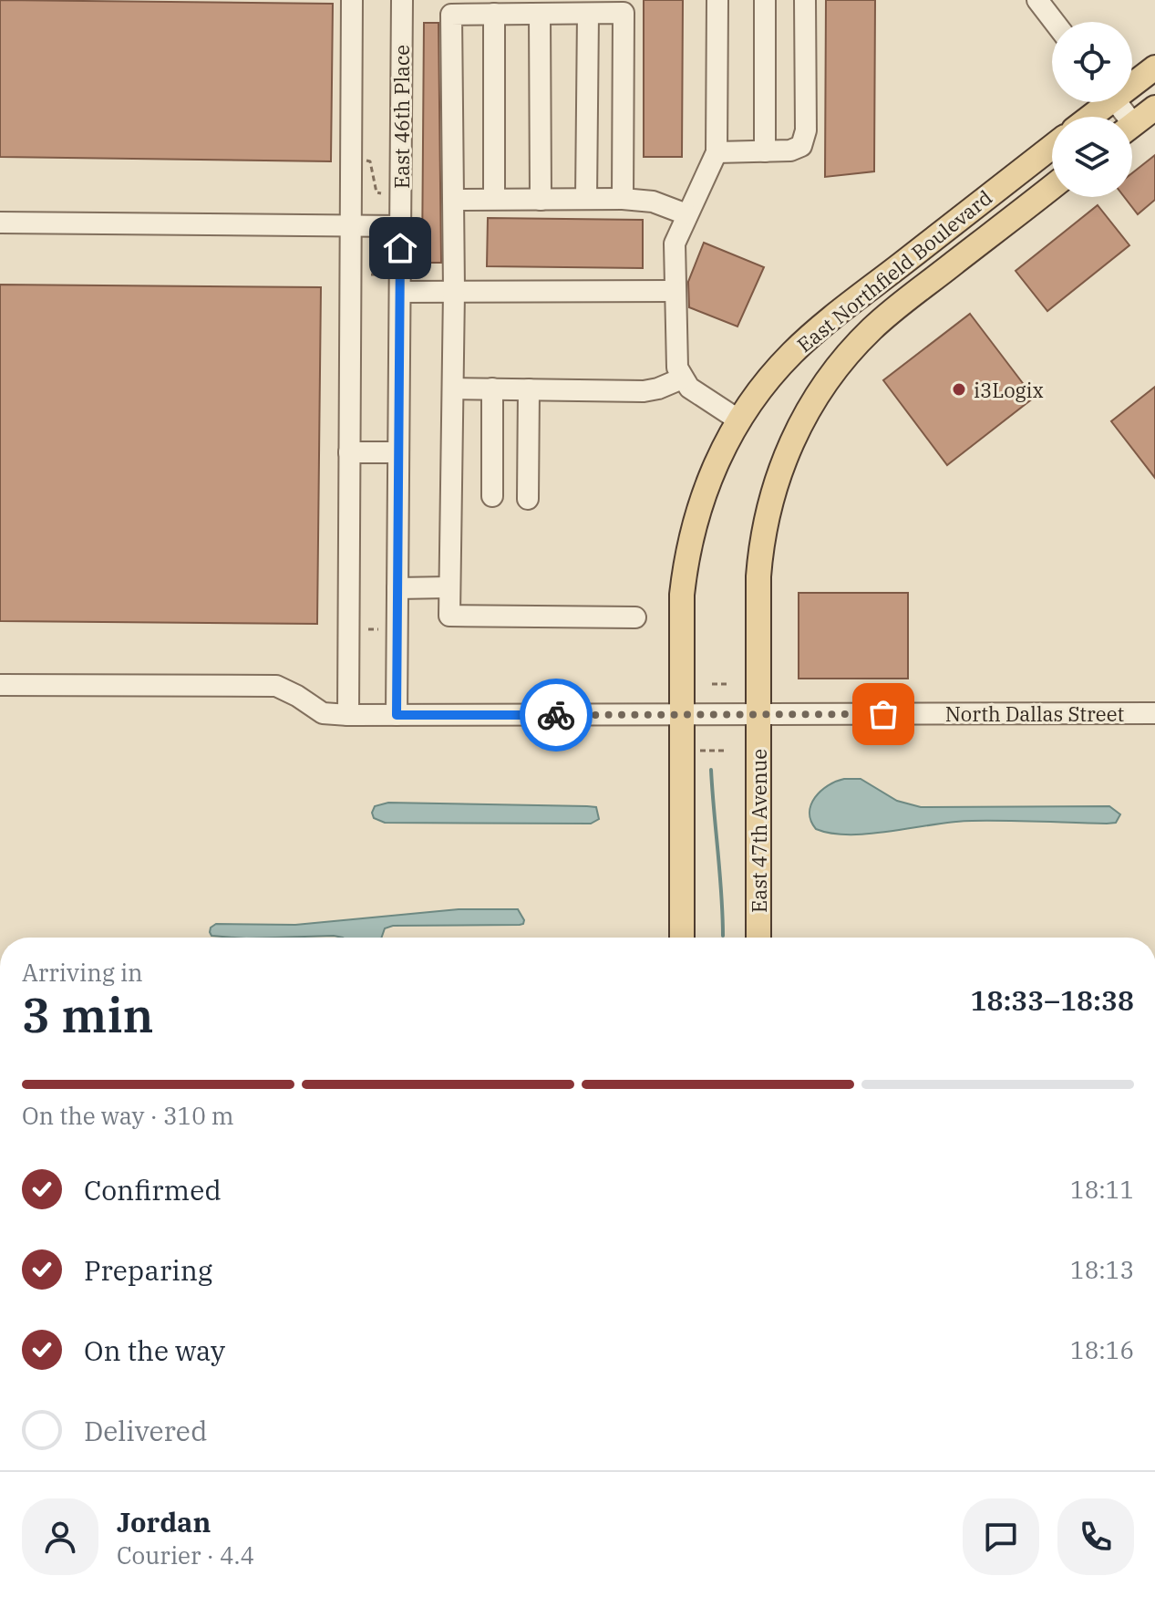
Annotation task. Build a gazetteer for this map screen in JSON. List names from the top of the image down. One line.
{"streets":{"main road":["East Northfield Boulevard","East 47th Avenue"],"street":["East 46th Place","North Dallas Street"]},"crossings":[["East Northfield Boulevard","North Dallas Street"],["East Northfield Boulevard","East 47th Avenue"],["North Dallas Street","East 47th Avenue"]],"places":["i3Logix"],"page":{"heading":["3 min","Arriving in","18:33–18:38"],"panel":["Jordan","Courier · 4.4"],"bar":"On the way · 310 m","list":[["Confirmed","18:11"],["Preparing","18:13"],["On the way","18:16"],"Delivered"]}}
